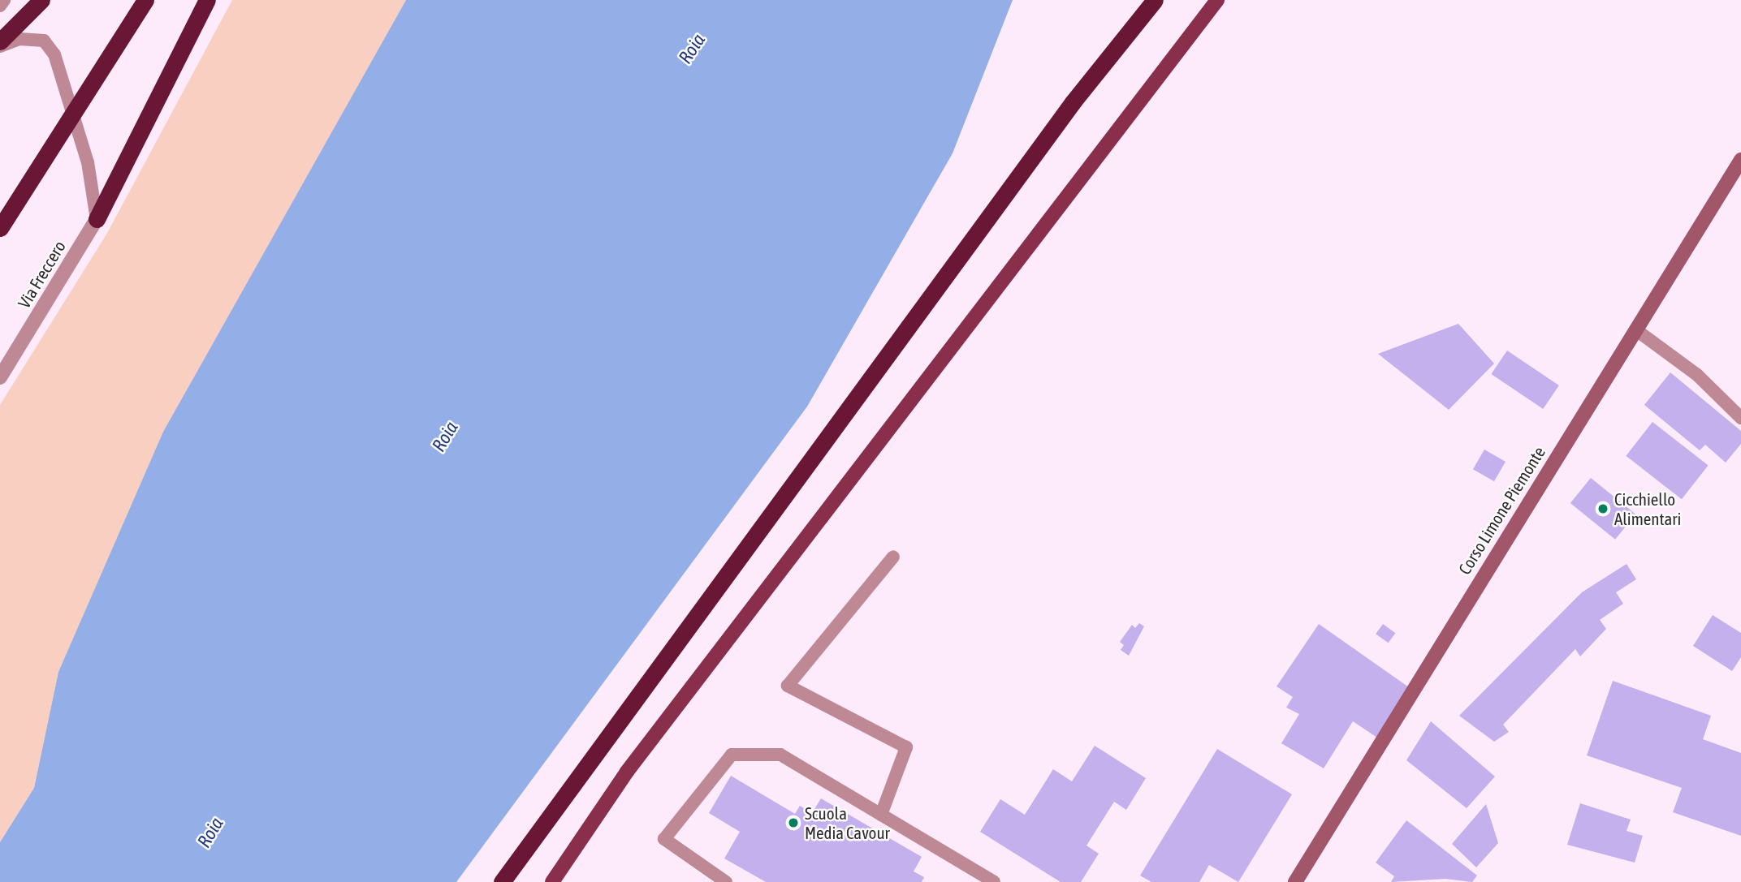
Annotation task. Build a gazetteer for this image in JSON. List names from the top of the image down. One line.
{"streets":{"main road":["Corso Limone Piemonte"],"street":["Via Freccero"]},"water":["Roia"],"places":["Cicchiello Alimentari","Scuola Media Cavour"]}
